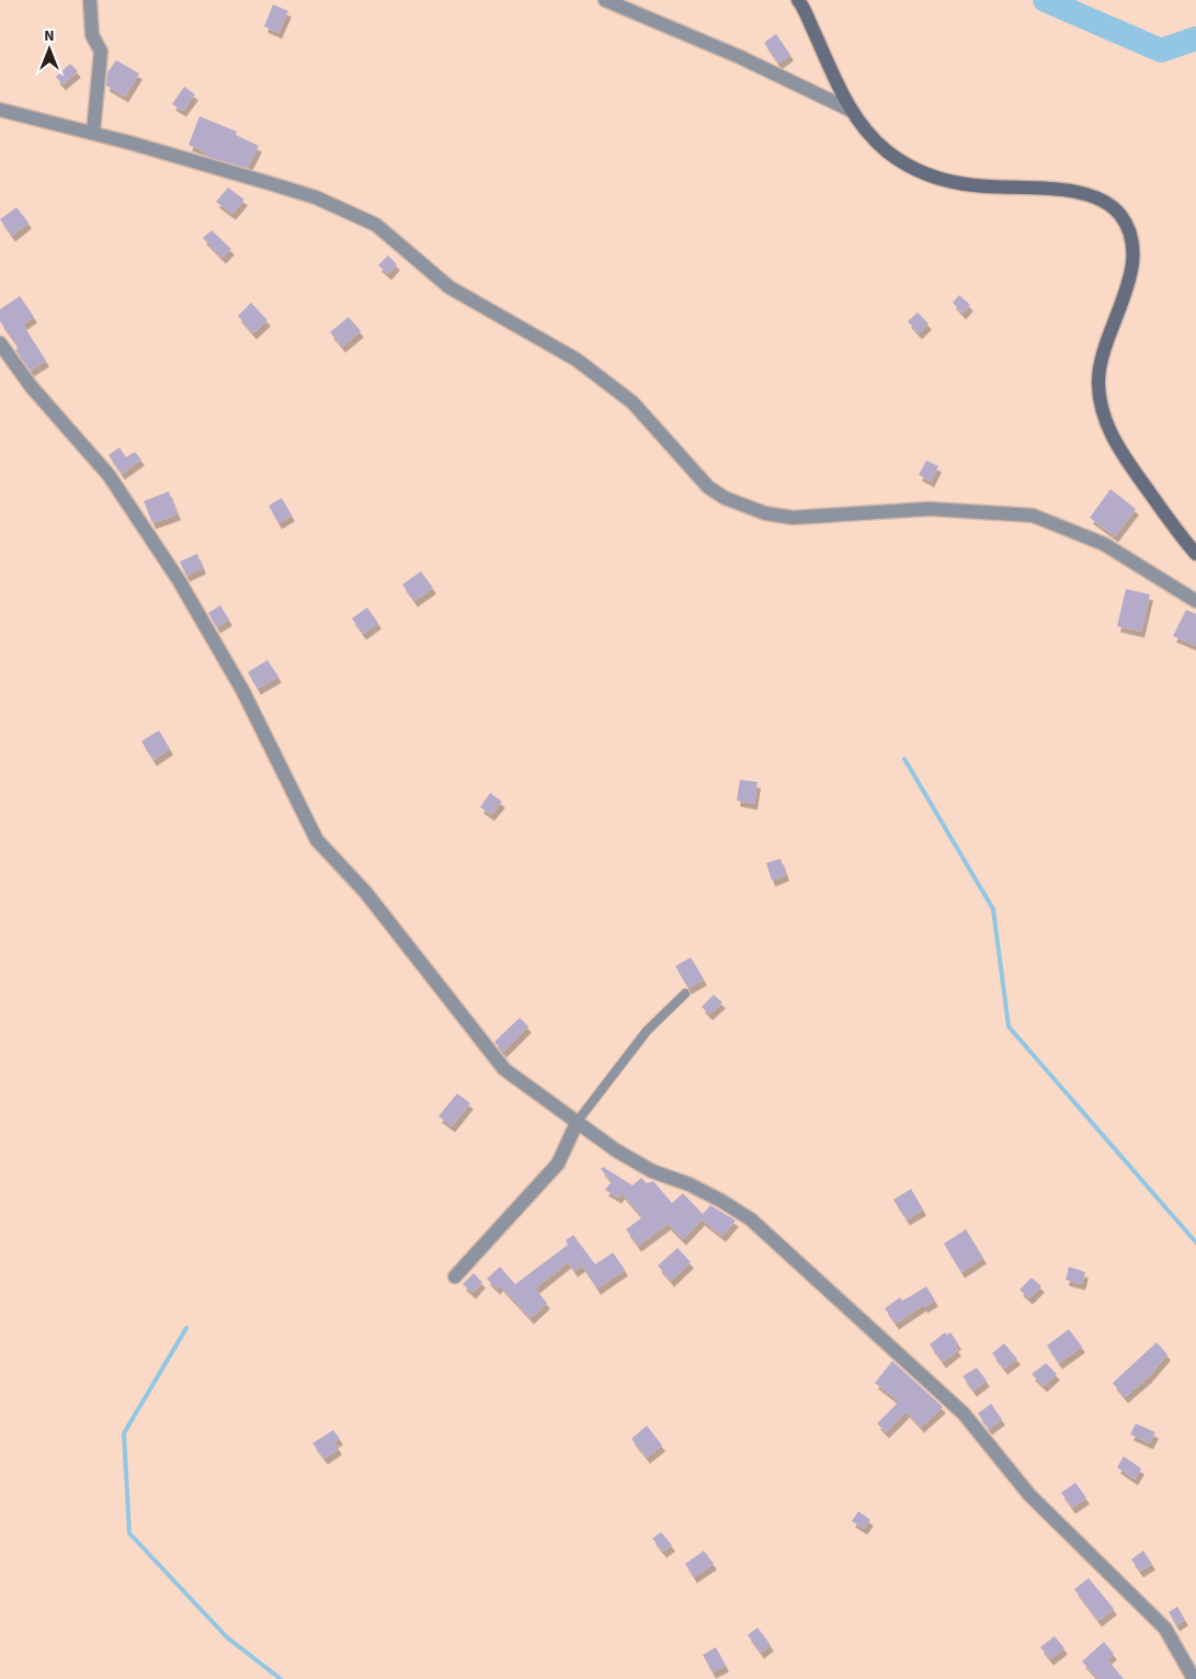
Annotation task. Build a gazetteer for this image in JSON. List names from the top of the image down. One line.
{"north":"top"}
